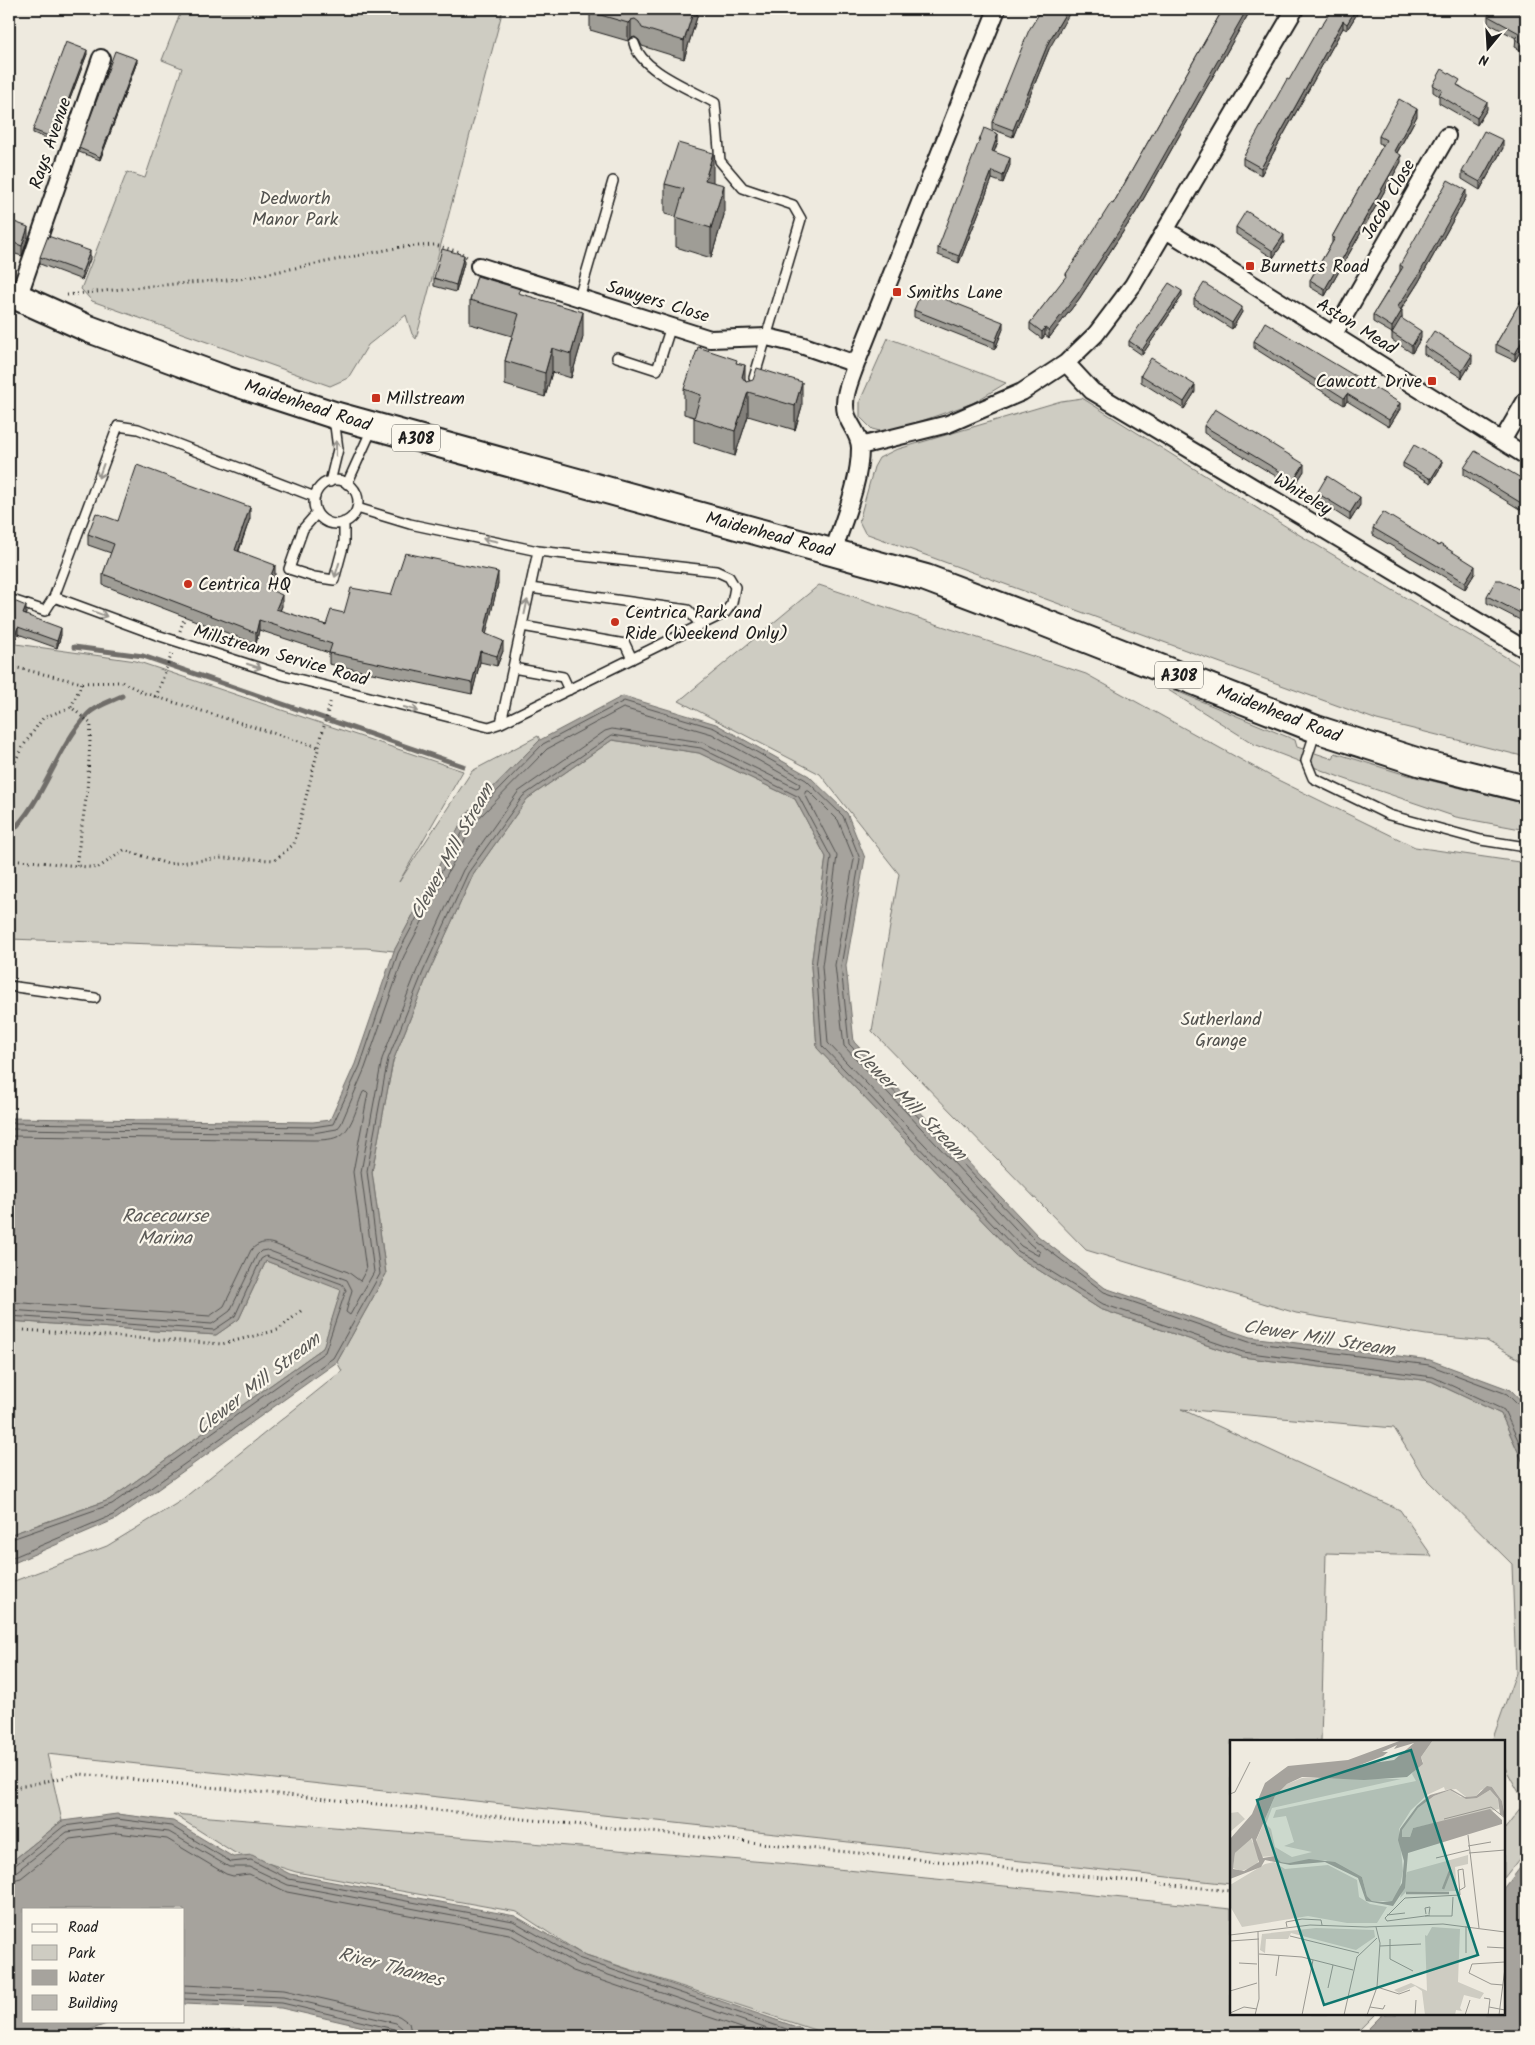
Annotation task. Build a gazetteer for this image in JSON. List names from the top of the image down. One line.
{"streets":{"main road":["Maidenhead Road","A308"],"street":["Rays Avenue","Jacob Close","Sawyers Close","Aston Mead","Whiteley"],"lane":["Millstream Service Road"]},"crossings":[["Rays Avenue","Maidenhead Road"],["Jacob Close","Aston Mead"]],"water":["Clewer Mill Stream","Racecourse Marina","River Thames"],"parks":["Dedworth Manor Park","Sutherland Grange"],"places":{"transit":["Burnetts Road","Smiths Lane","Cawcott Drive","Millstream"],"other":["Centrica HQ","Centrica Park and Ride (Weekend Only)"]},"legend":["Road","Park","Water","Building"],"north":"bottom"}
